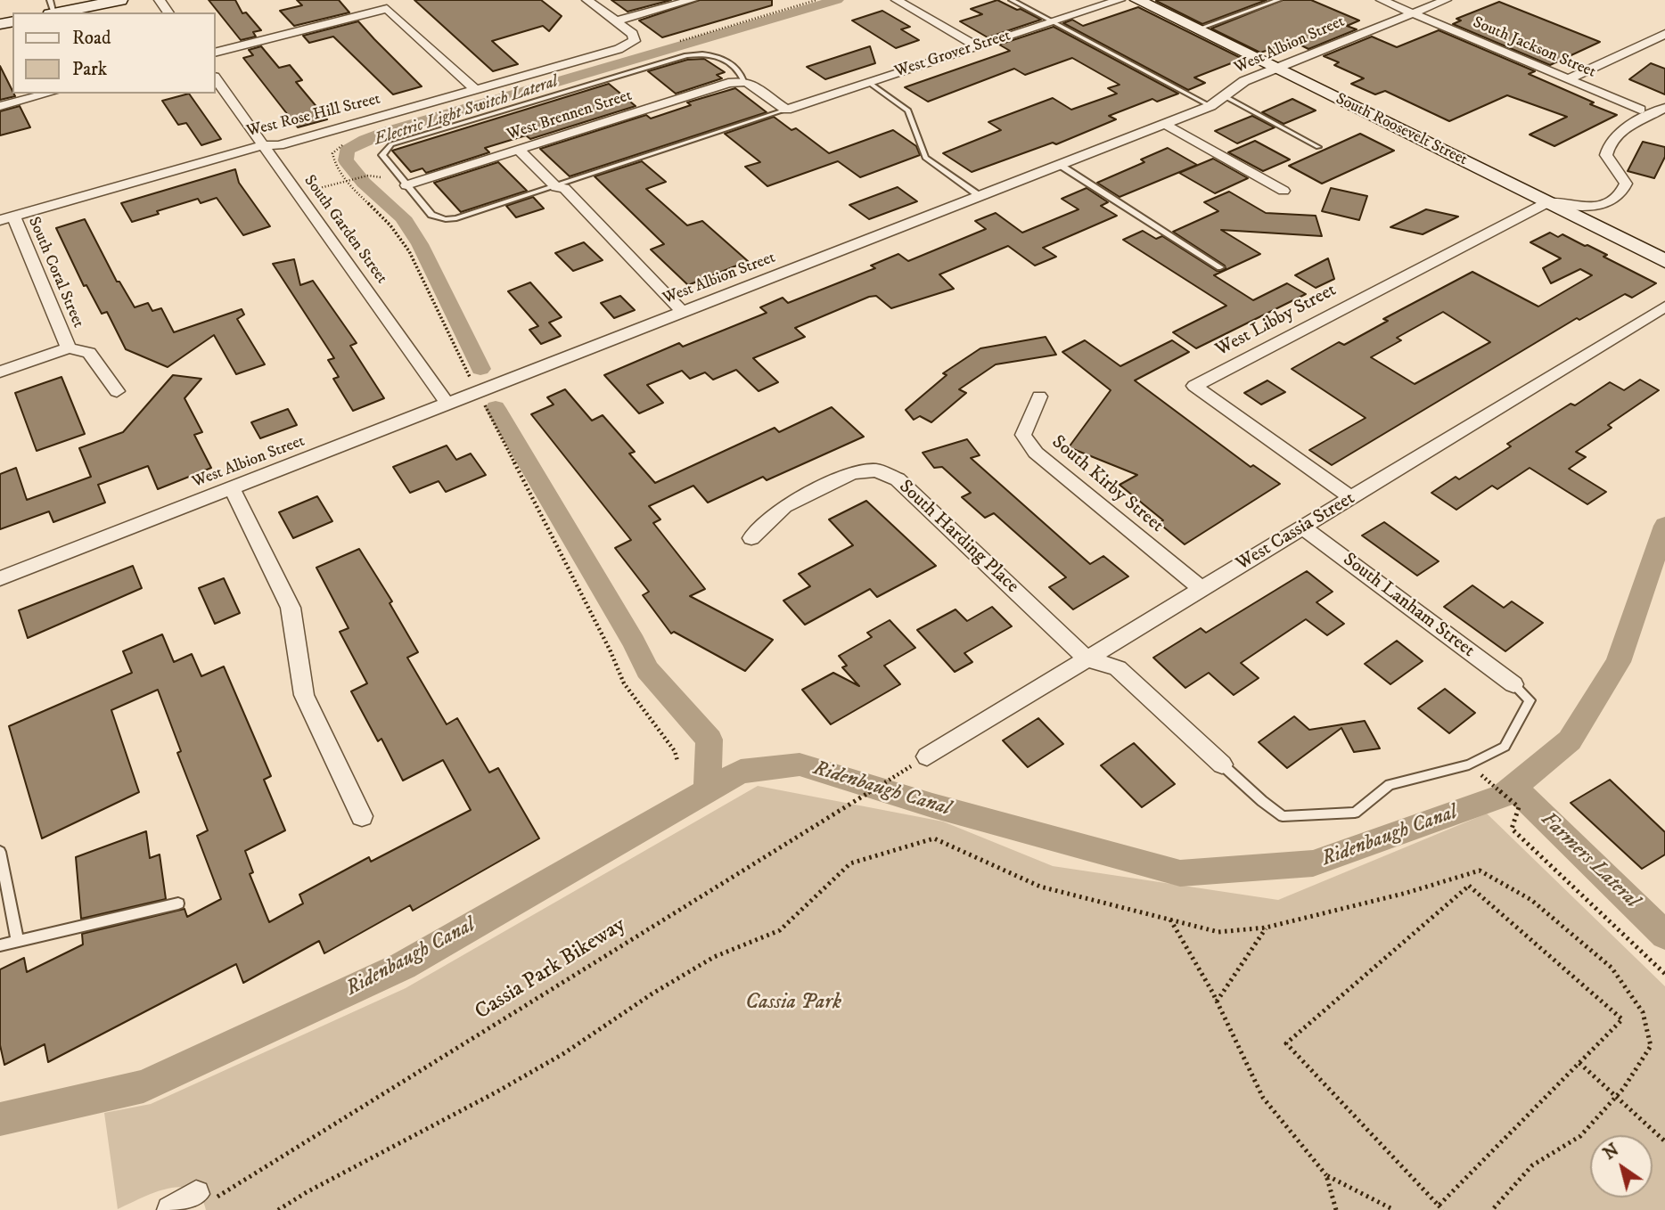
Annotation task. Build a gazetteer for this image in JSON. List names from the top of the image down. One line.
{"streets":{"street":["West Albion Street","South Jackson Street","West Grover Street","West Rose Hill Street","West Brennen Street","South Roosevelt Street","South Garden Street","South Coral Street","West Libby Street","South Kirby Street","West Cassia Street","South Harding Place","South Lanham Street"],"path":["Cassia Park Bikeway"]},"crossings":[["West Albion Street","South Jackson Street"],["West Albion Street","South Roosevelt Street"],["West Albion Street","South Garden Street"],["West Rose Hill Street","South Garden Street"],["West Rose Hill Street","South Coral Street"],["South Roosevelt Street","West Libby Street"],["West Libby Street","West Cassia Street"],["South Kirby Street","West Cassia Street"],["West Cassia Street","South Harding Place"],["West Cassia Street","South Lanham Street"],["West Cassia Street","Cassia Park Bikeway"]],"water":["Electric Light Switch Lateral","Ridenbaugh Canal","Farmers Lateral"],"parks":["Cassia Park"],"legend":["Road","Park"],"north":"top left"}
